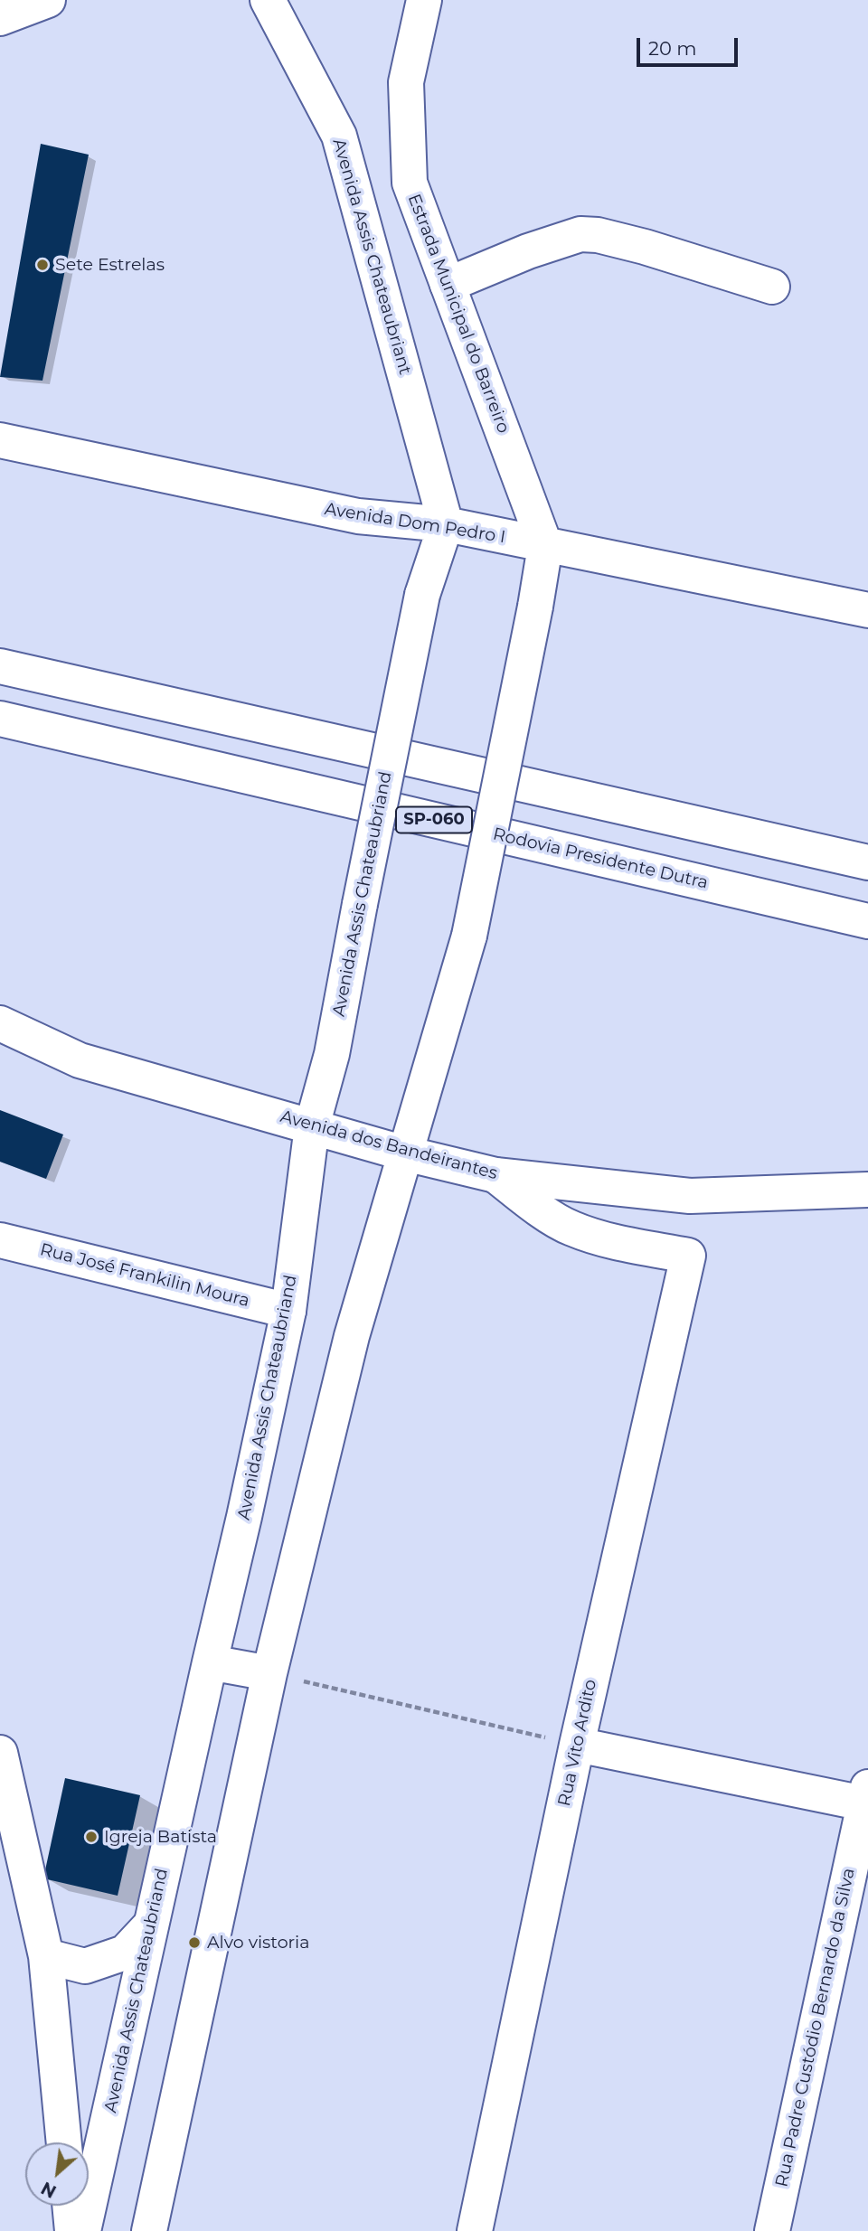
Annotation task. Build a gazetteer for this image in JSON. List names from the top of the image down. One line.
{"streets":{"main road":["Avenida Assis Chateaubriant","Estrada Municipal do Barreiro","Avenida Dom Pedro I","SP-060","Rodovia Presidente Dutra","Avenida Assis Chateaubriand","Avenida dos Bandeirantes","Rua José Frankilin Moura","Rua Vito Ardito","Rua Padre Custódio Bernardo da Silva"]},"crossings":[["Avenida Assis Chateaubriant","Avenida Dom Pedro I"],["Avenida Assis Chateaubriant","Avenida Assis Chateaubriand"],["Estrada Municipal do Barreiro","Avenida Dom Pedro I"],["Avenida Dom Pedro I","Avenida Assis Chateaubriand"],["Avenida Assis Chateaubriand","Avenida dos Bandeirantes"],["Avenida Assis Chateaubriand","Rua José Frankilin Moura"],["Avenida dos Bandeirantes","Rua Vito Ardito"]],"places":["Sete Estrelas","Igreja Batista","Alvo vistoria"],"scale_bar":"20 m","north":"bottom left"}
